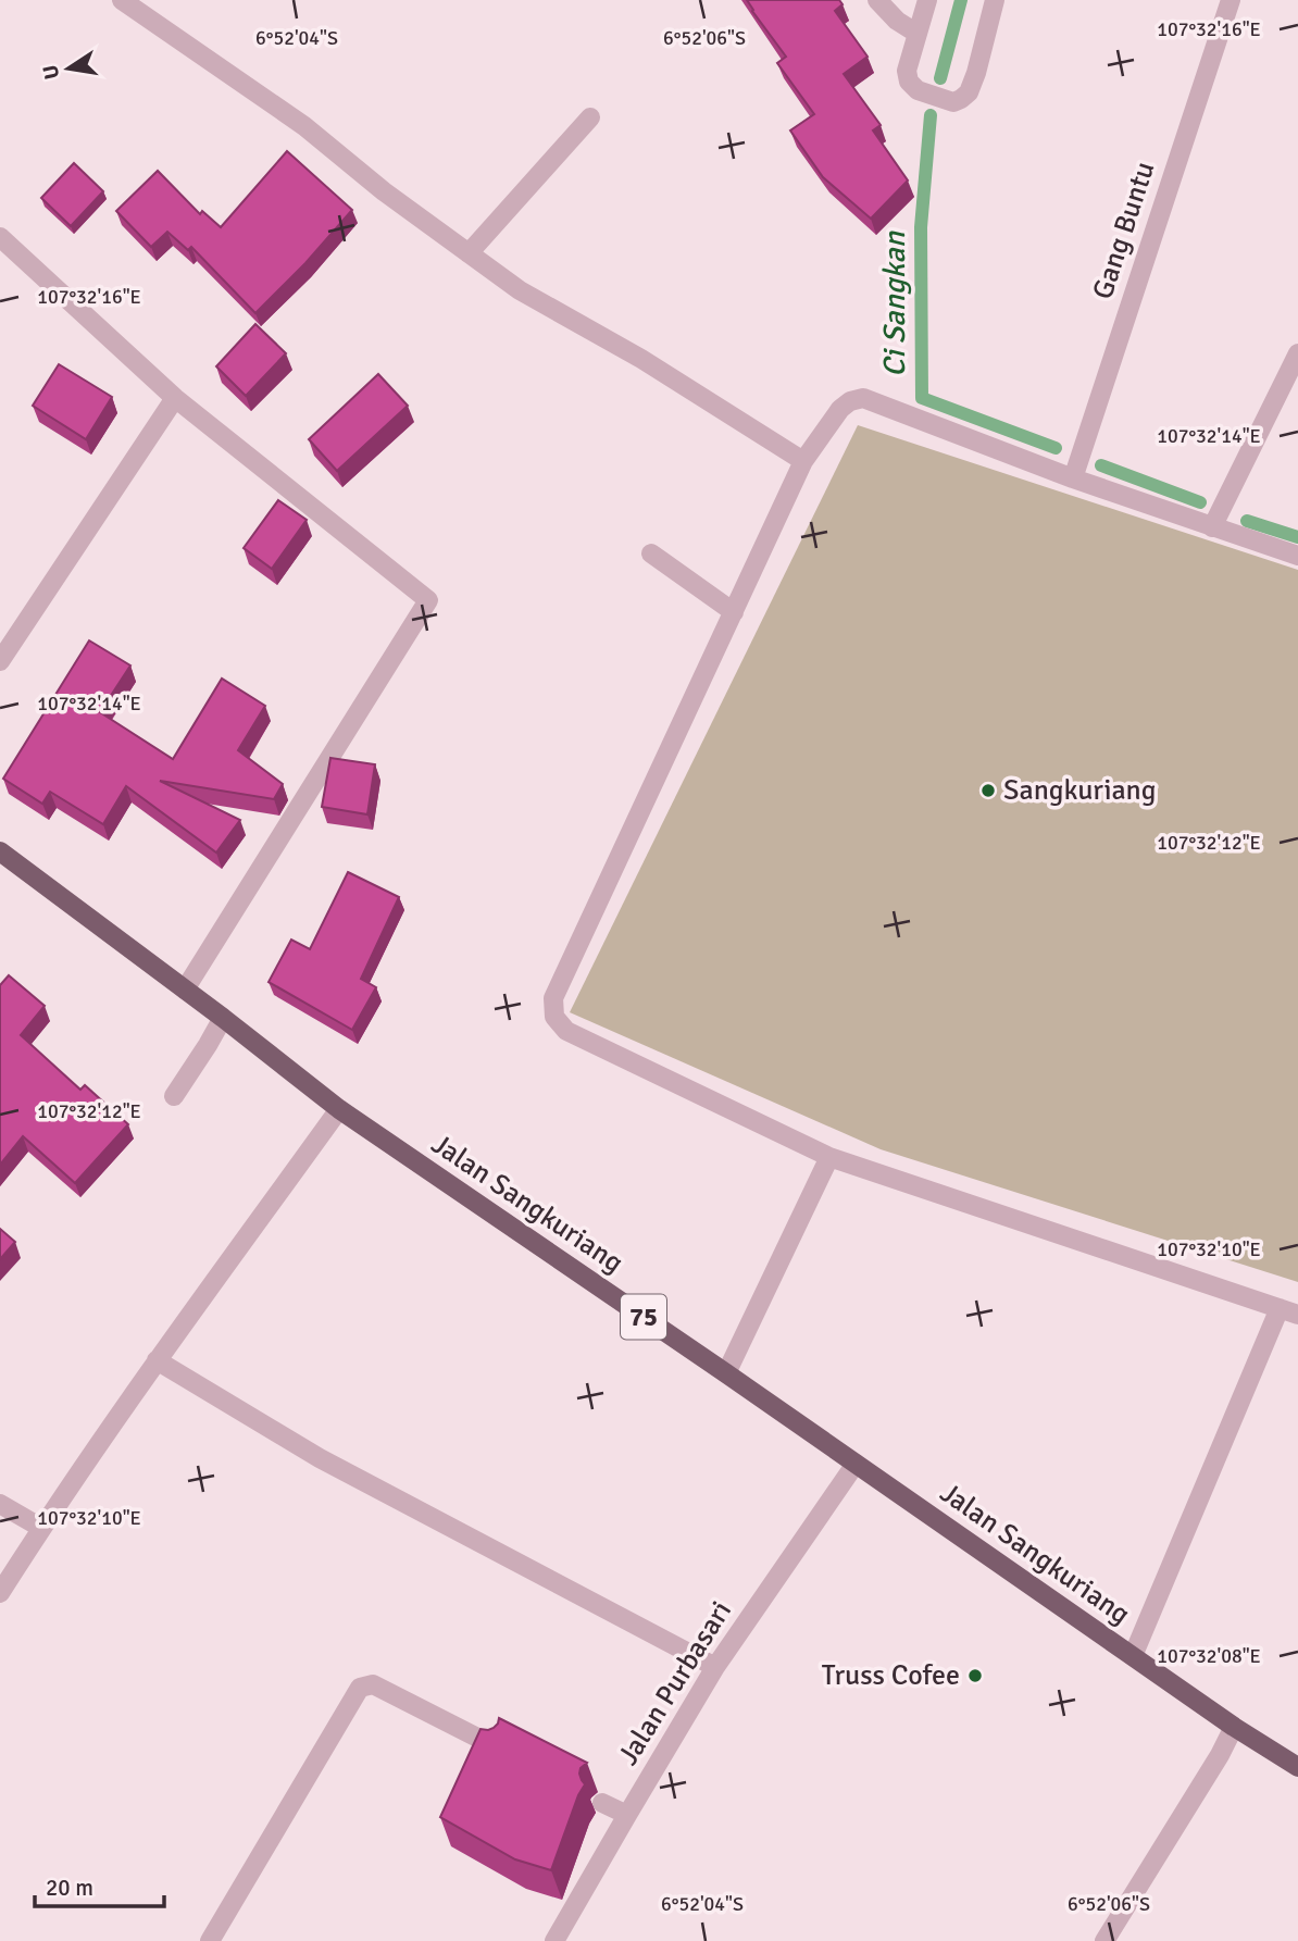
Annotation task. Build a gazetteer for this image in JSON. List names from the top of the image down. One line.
{"streets":{"main road":["Jalan Sangkuriang","75"],"street":["Gang Buntu","Jalan Purbasari"]},"crossings":[["Jalan Sangkuriang","Jalan Purbasari"]],"water":["Ci Sangkan"],"places":["Sangkuriang","Truss Cofee"],"scale_bar":"20 m","north":"left","coordinates":["107°32'16\"E","6°52'04\"S","6°52'06\"S","107°32'14\"E","107°32'12\"E","107°32'10\"E","107°32'08\"E"]}
